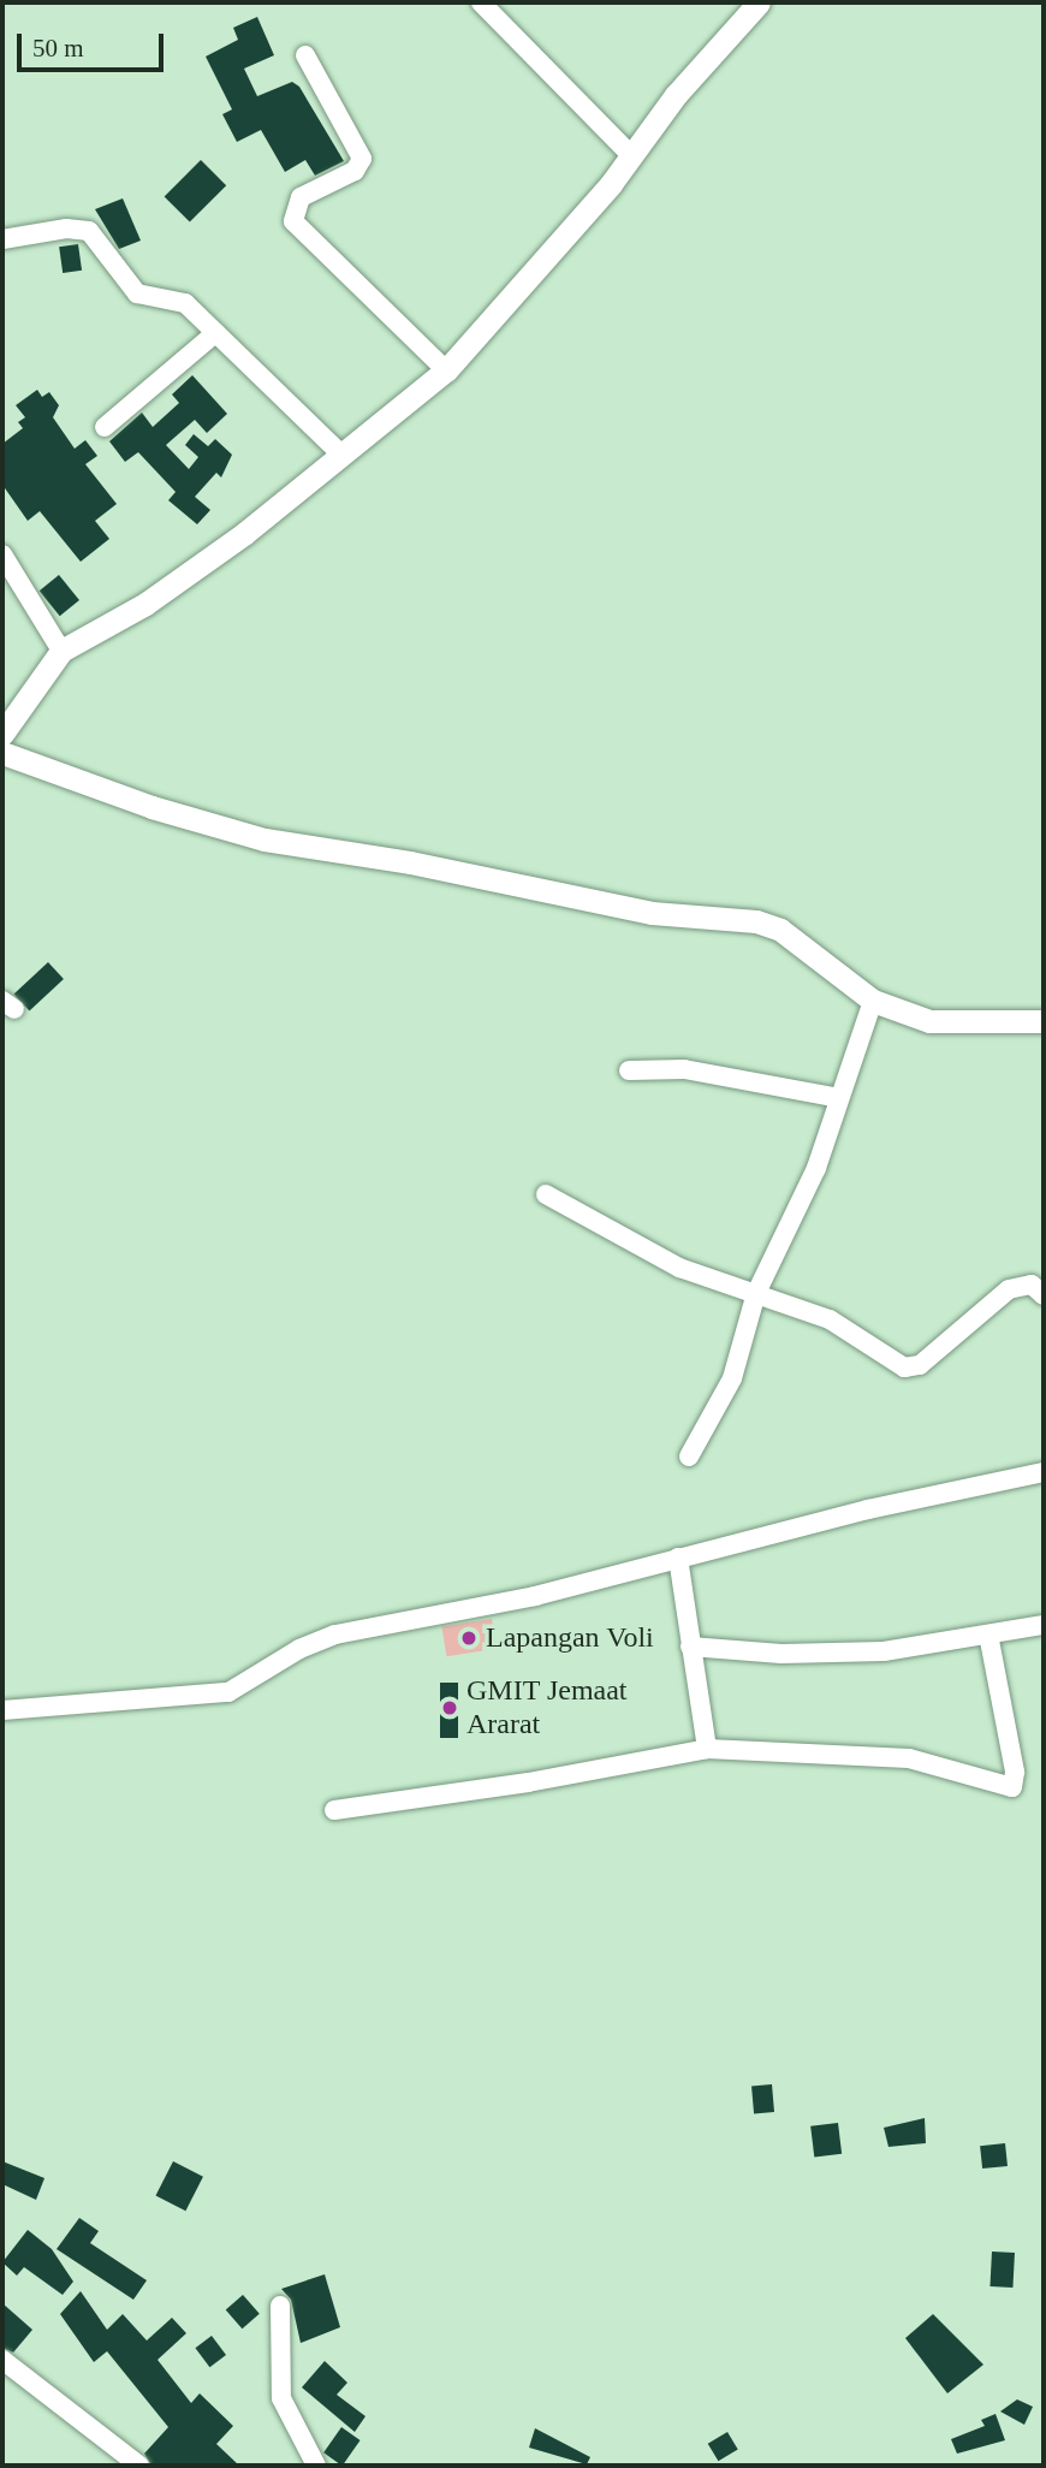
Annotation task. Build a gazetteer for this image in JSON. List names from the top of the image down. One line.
{"places":["Lapangan Voli","GMIT Jemaat Ararat"],"scale_bar":"50 m"}
